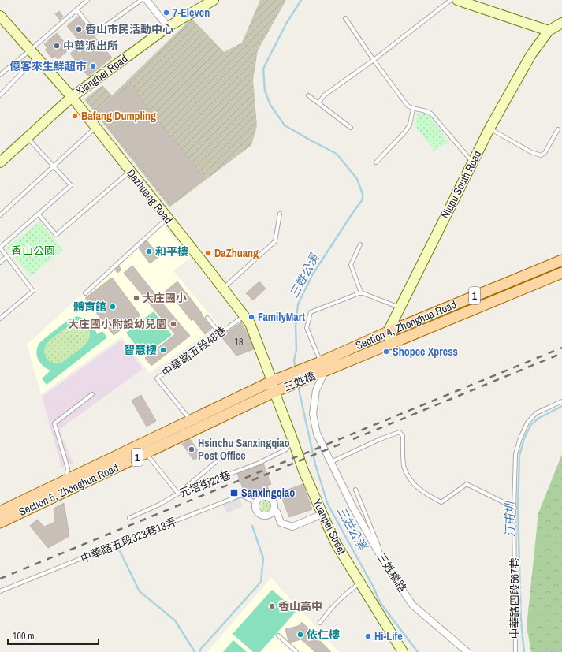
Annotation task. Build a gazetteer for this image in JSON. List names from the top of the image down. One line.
{"streets":{"main road":["1","Section 4, Zhonghua Road","三姓橋","Section 5, Zhonghua Road"],"street":["Xiangbei Road","Niupu South Road","Dazhuang Road","Yuanpei Street","三姓橋路"],"lane":["中華路五段48巷","元培街22巷","中華路五段323巷13弄","中華路四段567巷"]},"crossings":[["Xiangbei Road","Dazhuang Road"],["Niupu South Road","Section 4, Zhonghua Road"],["Dazhuang Road","中華路五段48巷"],["Dazhuang Road","三姓橋"],["Dazhuang Road","Section 5, Zhonghua Road"],["Dazhuang Road","Yuanpei Street"],["Section 4, Zhonghua Road","三姓橋"],["Section 4, Zhonghua Road","三姓橋路"],["中華路五段48巷","Section 5, Zhonghua Road"],["三姓橋","Section 5, Zhonghua Road"],["三姓橋","Yuanpei Street"],["三姓橋","三姓橋路"],["元培街22巷","Yuanpei Street"],["Section 5, Zhonghua Road","Yuanpei Street"]],"water":["三姓公溪","汀甫圳"],"parks":["香山公園"],"places":{"other":["7-Eleven","香山市民活動中心","中華派出所","億客來生鮮超市","Bafang Dumpling","和平樓","DaZhuang","大庄國小","體育館","FamilyMart","大庄國小附設幼兒園","智慧樓","Shopee Xpress","Hsinchu Sanxingqiao Post Office","香山高中","依仁樓","Hi-Life"],"transit":["Sanxingqiao"]},"house_numbers":["18"],"scale_bar":"100 m"}
